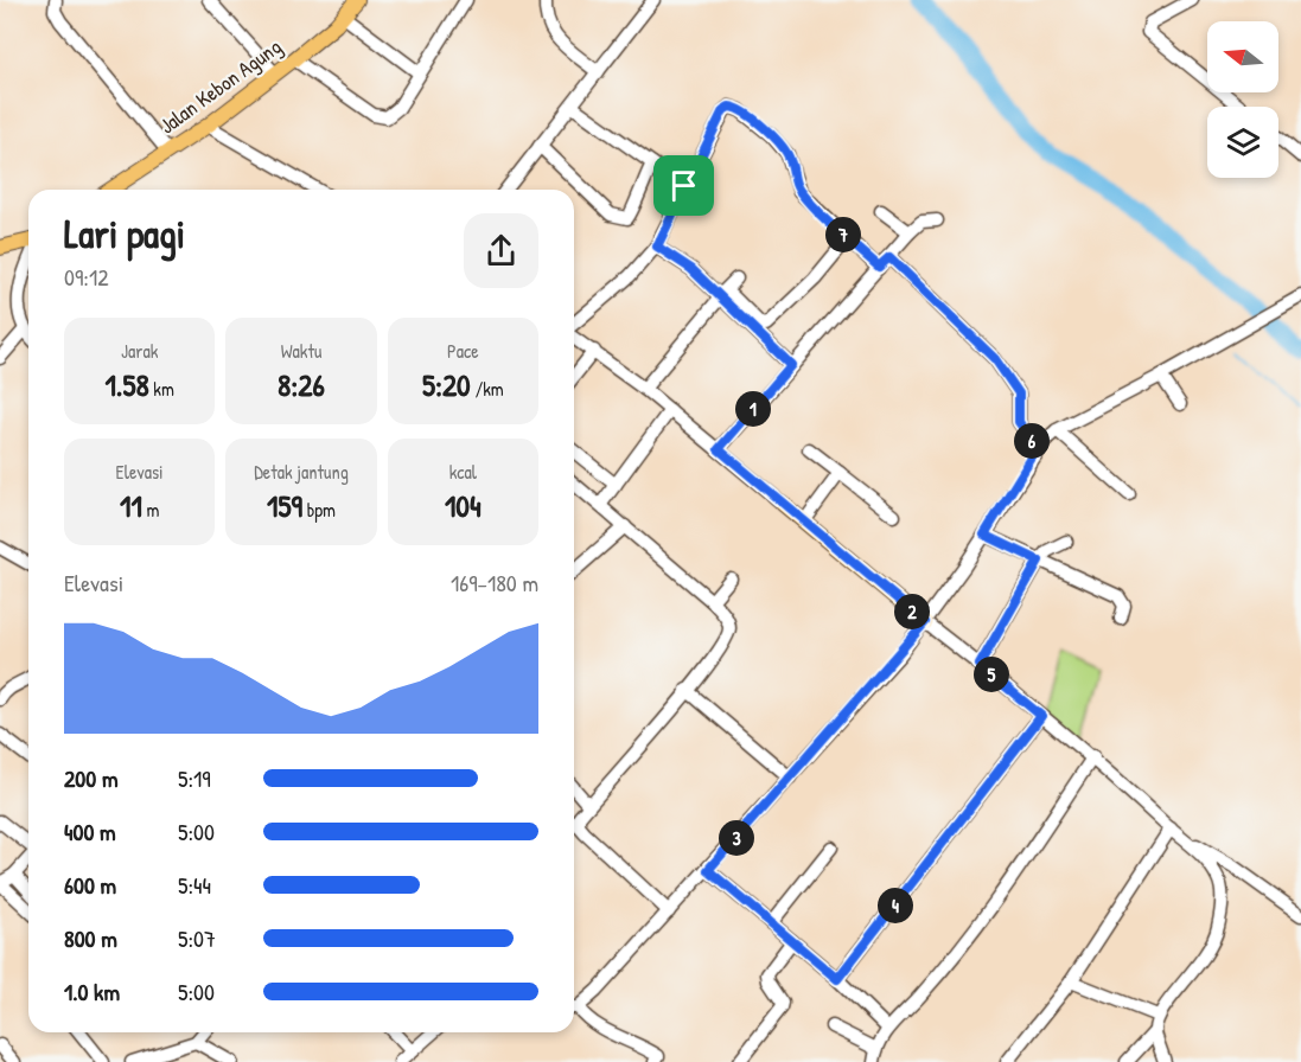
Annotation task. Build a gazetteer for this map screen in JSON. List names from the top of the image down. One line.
{"streets":{"main road":["Jalan Kebon Agung"]},"north":"left","page":{"heading":["Lari pagi","09:12"],"pins":["7","1","6","2","5","3","4"],"stats":[["Jarak","1.58 km"],["Waktu","8:26"],["Pace","5:20 /km"],["Elevasi","11 m"],["Detak jantung","159 bpm"],["kcal","104"]],"chart":["Elevasi","169–180 m"],"list":[{"name":"200 m","note":"5:19"},{"name":"400 m","note":"5:00"},{"name":"600 m","note":"5:44"},{"name":"800 m","note":"5:07"},{"name":"1.0 km","note":"5:00"}]}}
